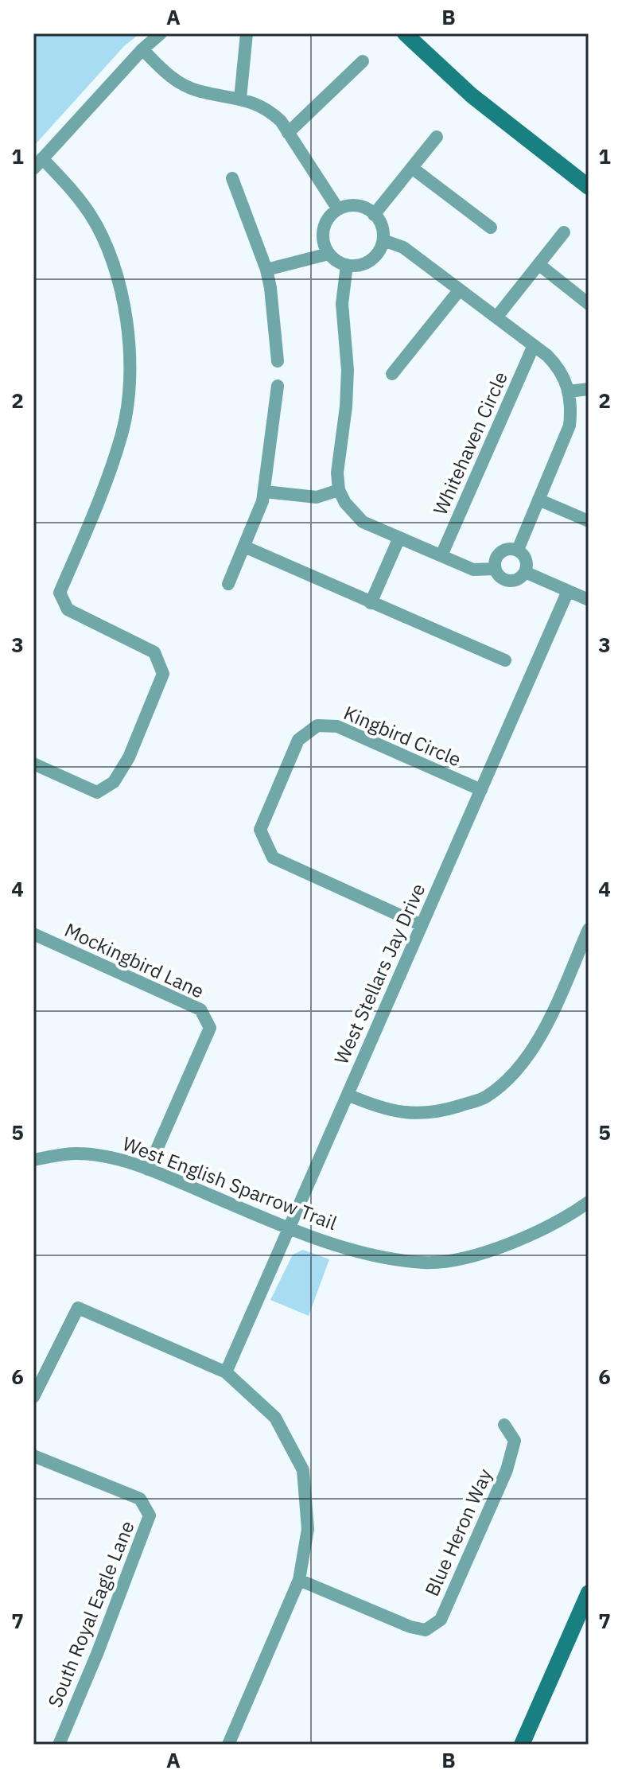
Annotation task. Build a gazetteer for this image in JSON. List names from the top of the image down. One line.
{"streets":{"street":["Whitehaven Circle","Kingbird Circle","Mockingbird Lane","West Stellars Jay Drive","West English Sparrow Trail","Blue Heron Way","South Royal Eagle Lane"]},"crossings":[["Kingbird Circle","West Stellars Jay Drive"],["Mockingbird Lane","West English Sparrow Trail"],["West Stellars Jay Drive","West English Sparrow Trail"]],"grid":{"columns":["A","B"],"rows":["1","2","3","4","5","6","7"]}}
